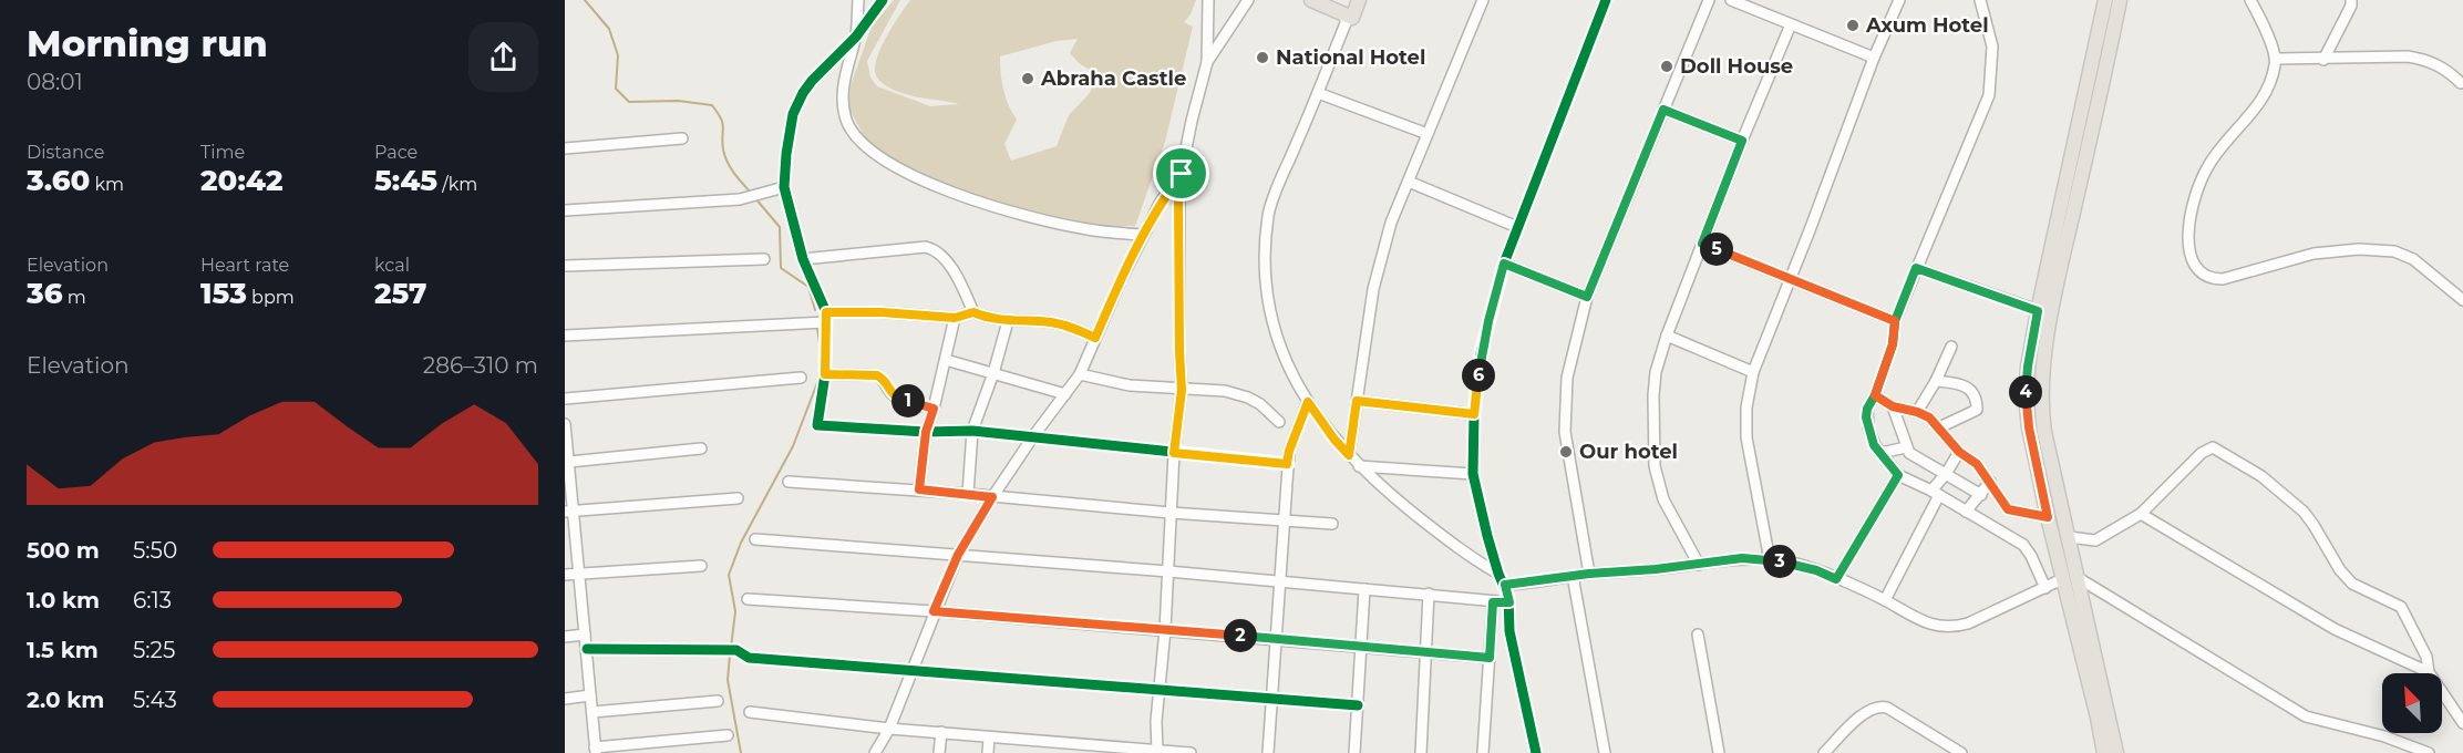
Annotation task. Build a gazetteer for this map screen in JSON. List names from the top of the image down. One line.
{"places":["Axum Hotel","National Hotel","Doll House","Abraha Castle","Our hotel"],"north":"top left","page":{"heading":["Morning run","08:01"],"stats":[["Distance","3.60 km"],["Time","20:42"],["Pace","5:45 /km"],["Elevation","36 m"],["Heart rate","153 bpm"],["kcal","257"]],"pins":["5","6","4","1","3","2"],"chart":["Elevation","286–310 m"],"list":[{"name":"500 m","note":"5:50"},{"name":"1.0 km","note":"6:13"},{"name":"1.5 km","note":"5:25"},{"name":"2.0 km","note":"5:43"}]}}
